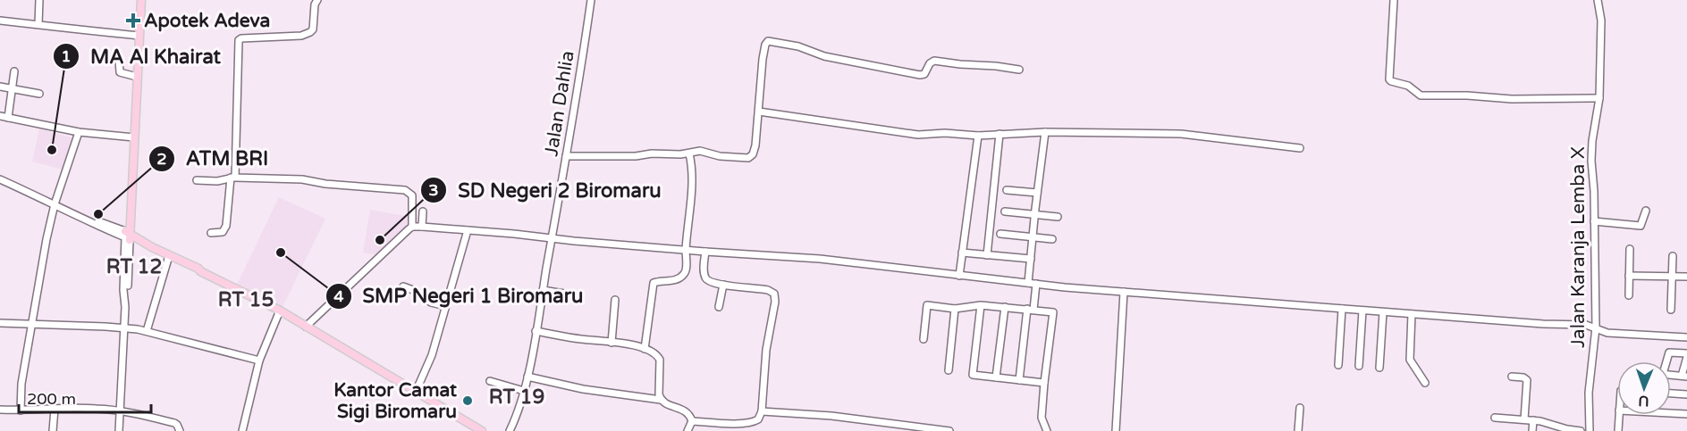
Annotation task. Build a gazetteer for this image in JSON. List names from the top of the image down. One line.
{"streets":{"street":["Jalan Dahlia","Jalan Karanja Lemba X"]},"districts":["RT 12","RT 15","RT 19"],"places":{"health":["Apotek Adeva"],"other":["MA Al Khairat","ATM BRI","SD Negeri 2 Biromaru","SMP Negeri 1 Biromaru","Kantor Camat Sigi Biromaru"]},"scale_bar":"200 m","north":"bottom"}
